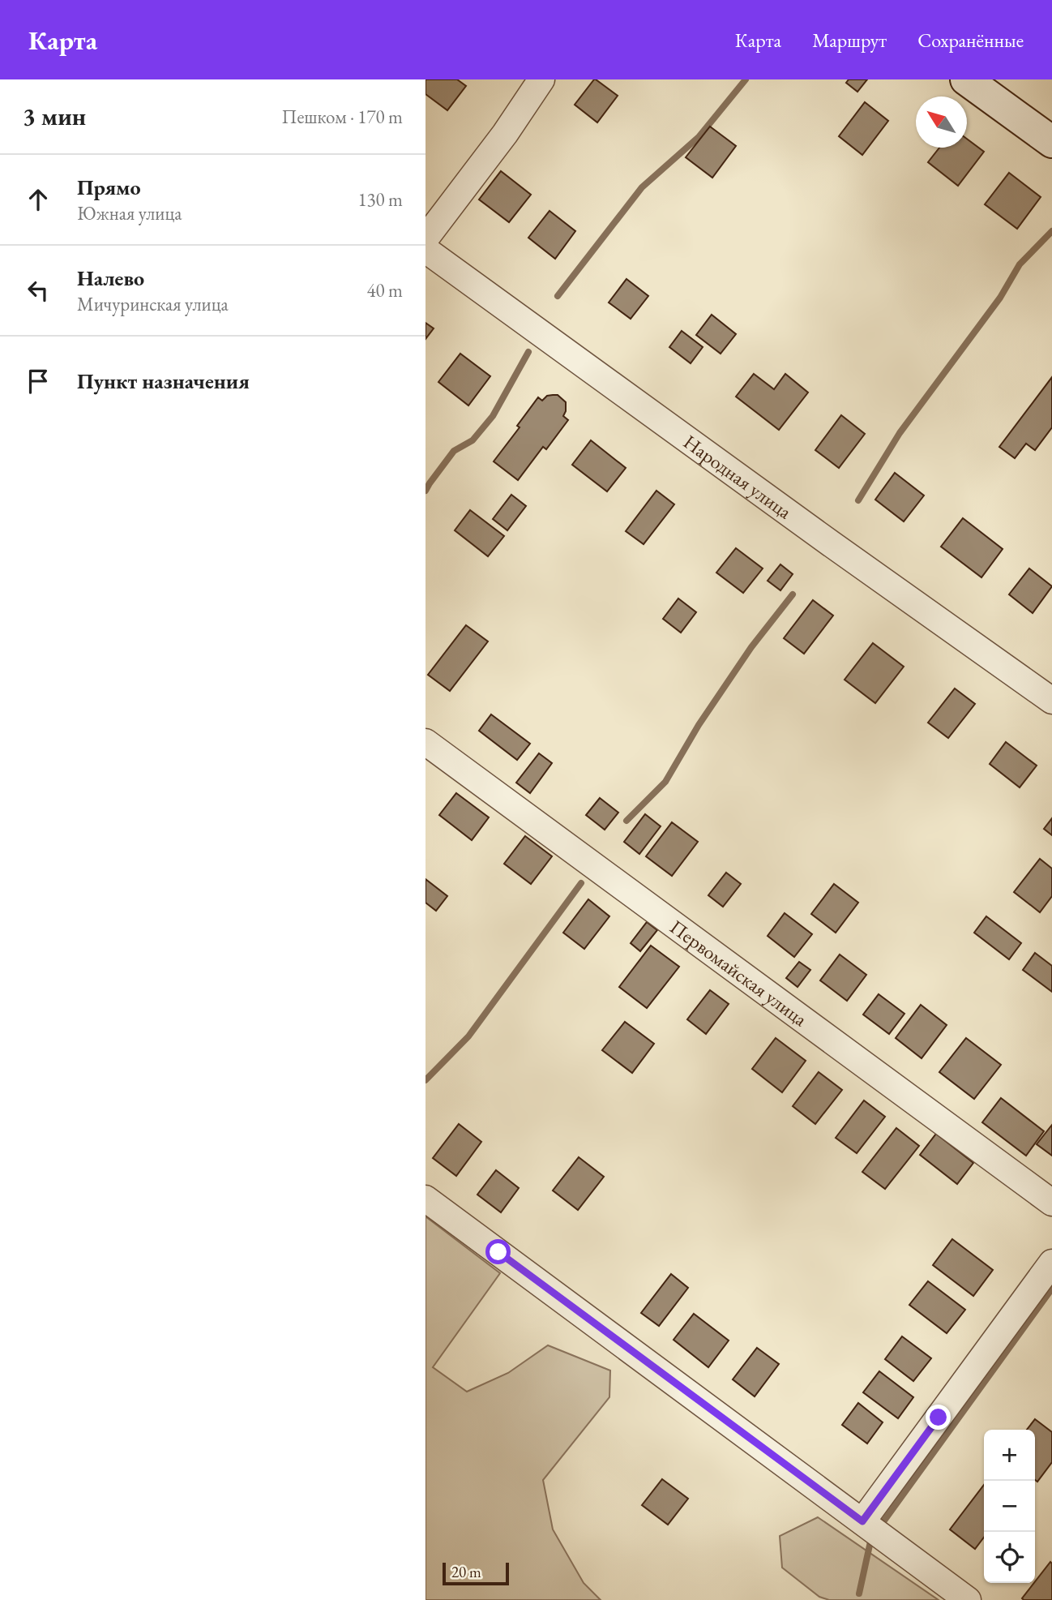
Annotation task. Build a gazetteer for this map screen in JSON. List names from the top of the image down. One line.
{"streets":{"street":["Народная улица","Первомайская улица"]},"scale_bar":"20 m","north":"top left","page":{"header":"Карта","nav":["Карта","Маршрут","Сохранённые"],"heading":["3 мин","Пешком · 170 m"],"list":[["Прямо","Южная улица","130 m"],["Налево","Мичуринская улица","40 m"],"Пункт назначения"],"map_buttons":["+","−"],"scale":"20 m"}}
